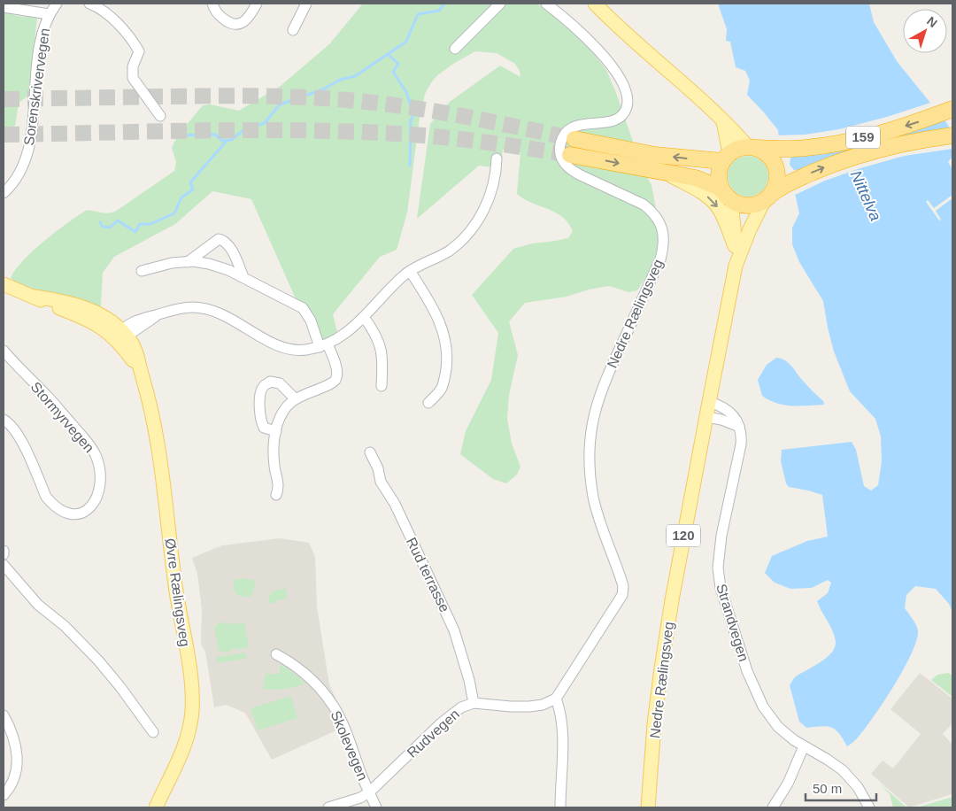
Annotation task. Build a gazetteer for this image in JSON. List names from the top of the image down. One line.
{"streets":{"highway":["159"],"main road":["Nedre Rælingsveg","120","Øvre Rælingsveg"],"street":["Sorenskrivervegen","Stormyrvegen","Rud terrasse","Strandvegen","Rudvegen","Skolevegen"]},"crossings":[["159","Nedre Rælingsveg"],["Nedre Rælingsveg","Rudvegen"],["Rud terrasse","Rudvegen"],["Rudvegen","Skolevegen"]],"water":["Nittelva"],"scale_bar":"50 m","north":"top right"}
